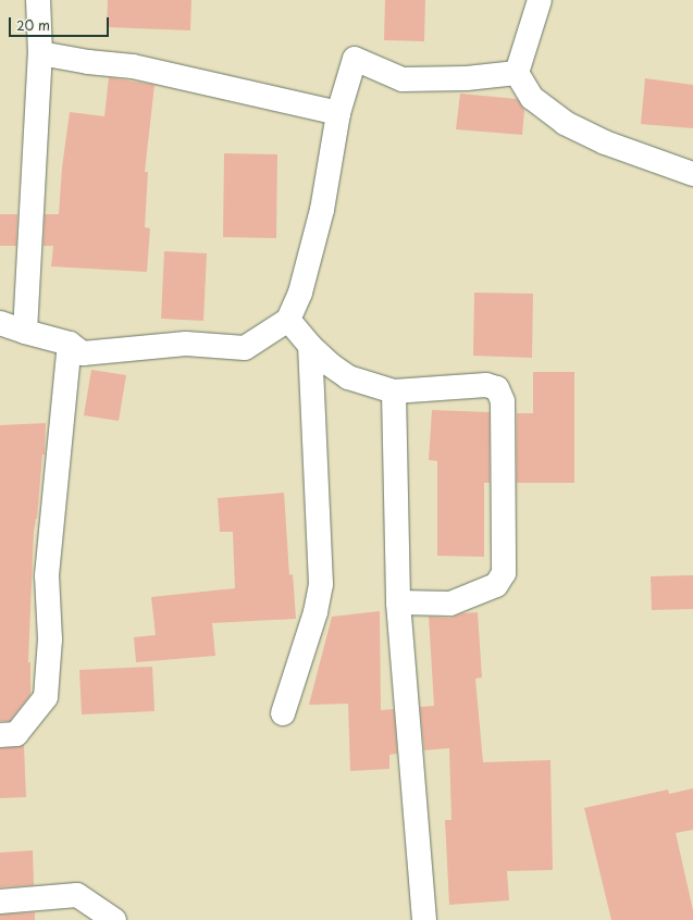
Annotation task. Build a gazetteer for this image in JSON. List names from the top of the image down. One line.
{"scale_bar":"20 m"}
